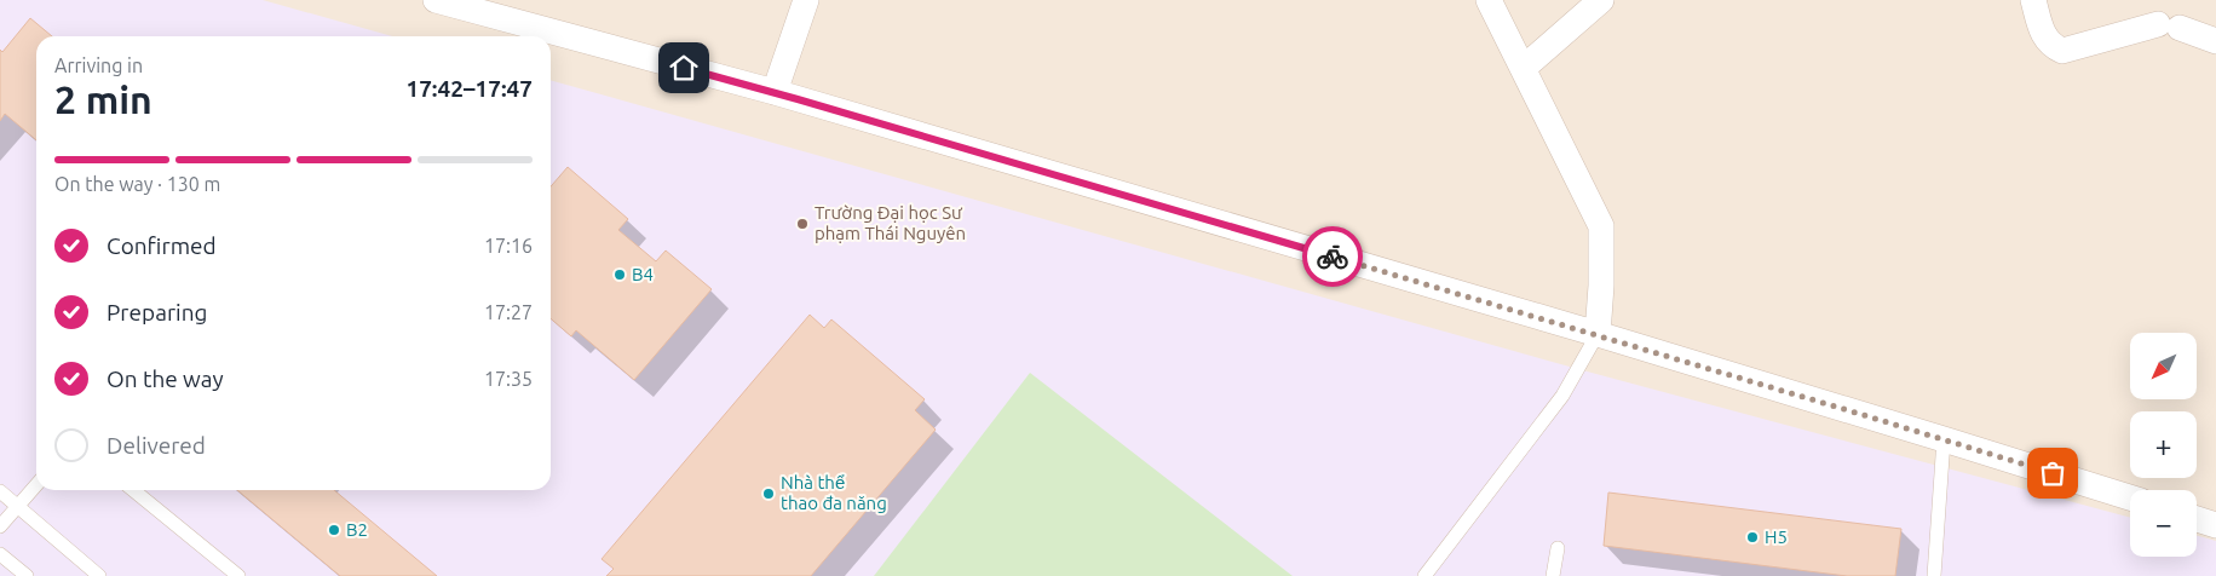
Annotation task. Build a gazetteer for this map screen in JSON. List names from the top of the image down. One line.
{"places":["Trường Đại học Sư phạm Thái Nguyên","B4","Nhà thể thao đa năng","B2","H5"],"north":"bottom left","page":{"heading":["2 min","Arriving in","17:42–17:47"],"bar":"On the way · 130 m","list":[["Confirmed","17:16"],["Preparing","17:27"],["On the way","17:35"],"Delivered"],"map_buttons":["+","−"]}}
